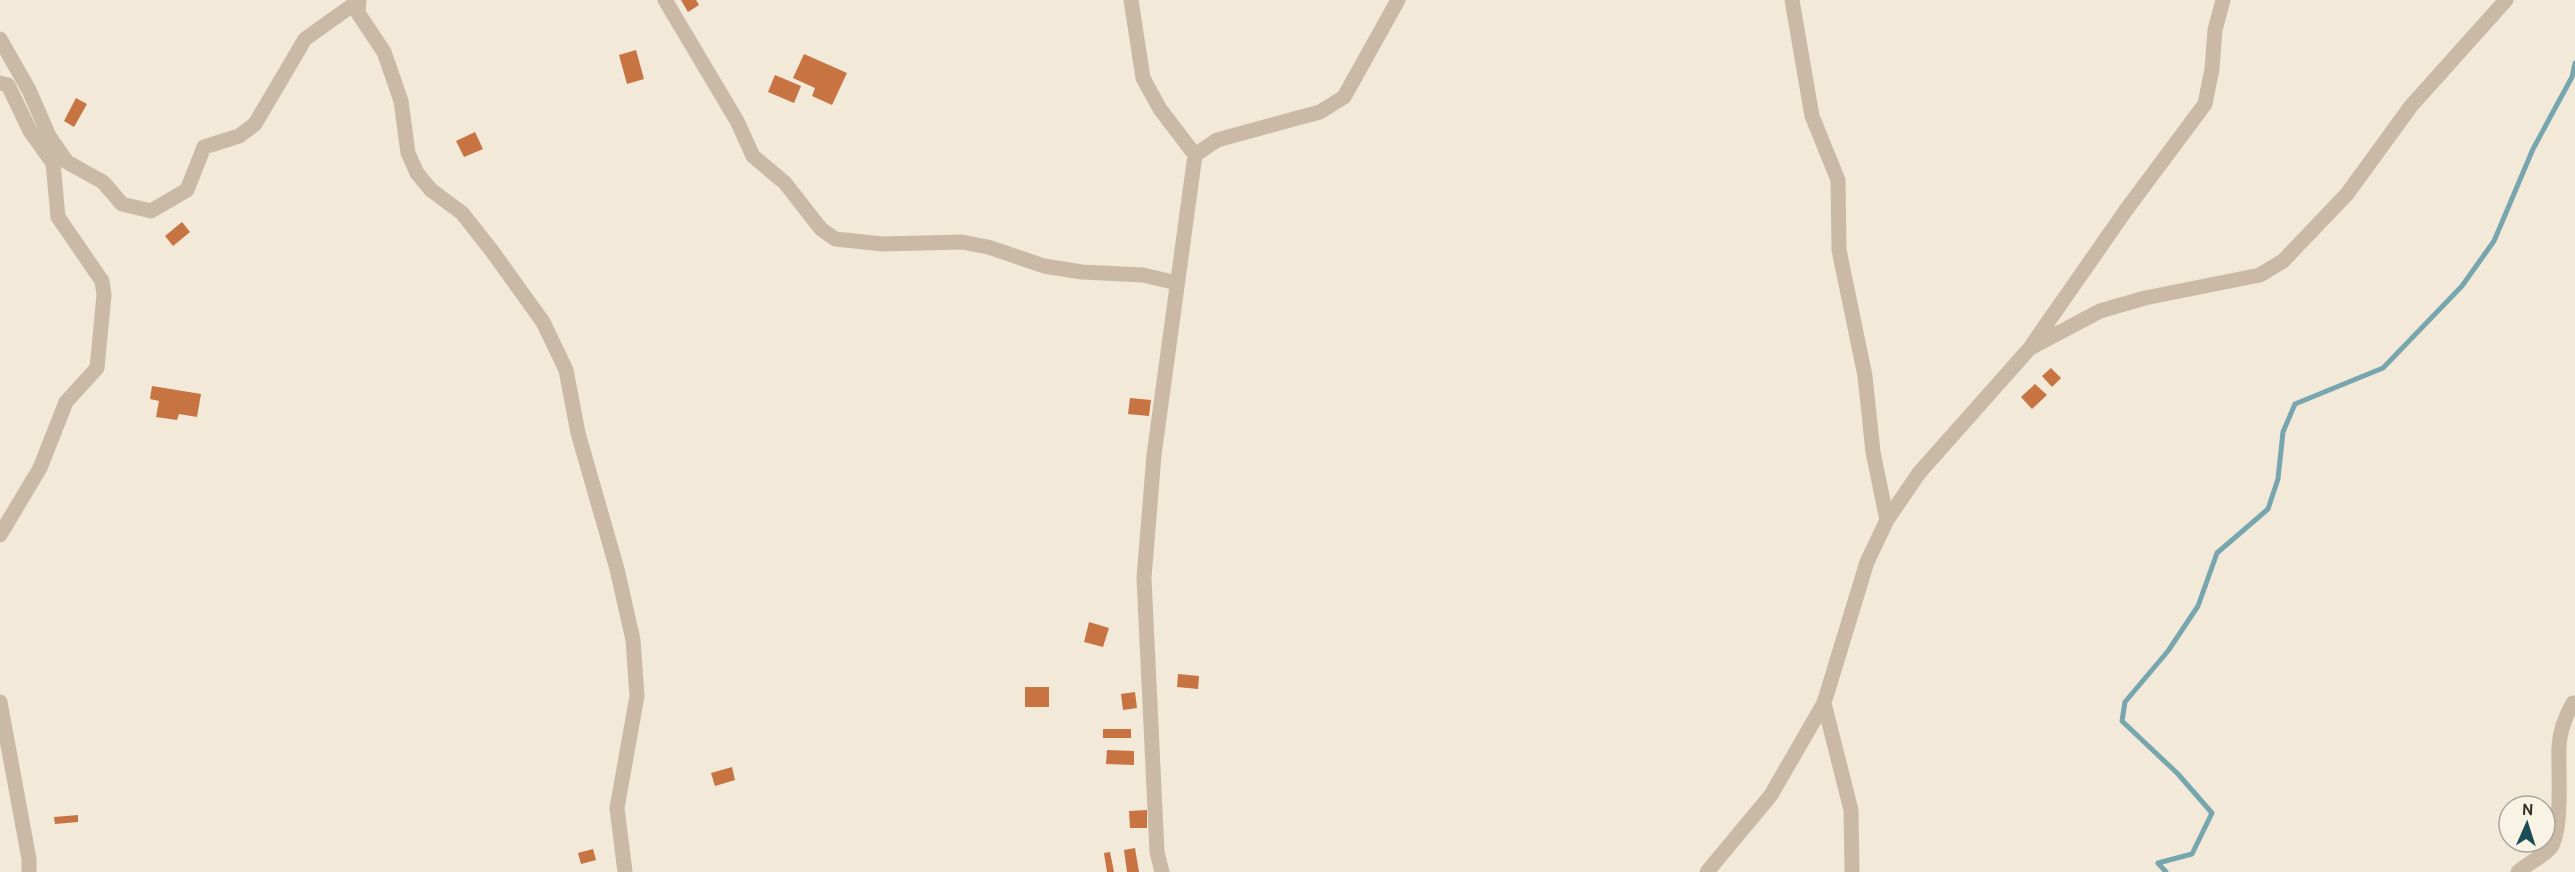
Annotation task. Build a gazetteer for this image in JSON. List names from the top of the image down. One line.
{"north":"top"}
